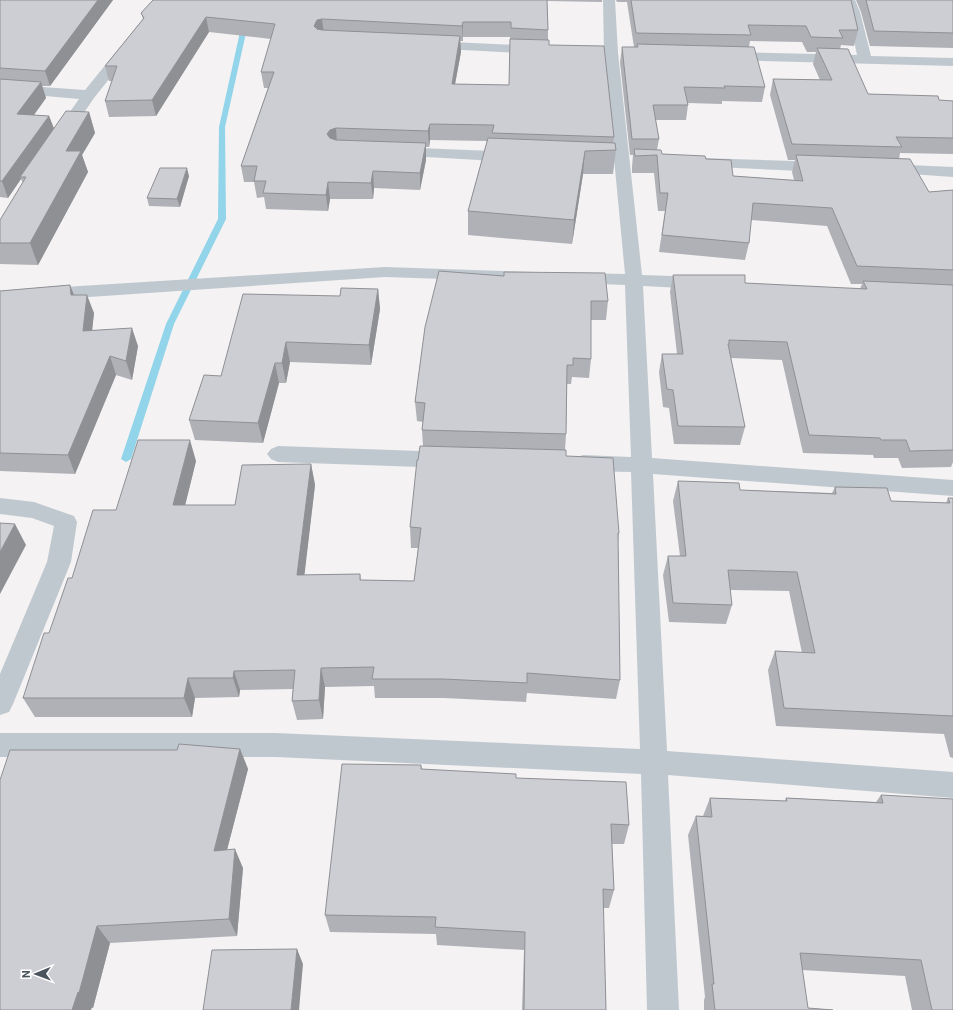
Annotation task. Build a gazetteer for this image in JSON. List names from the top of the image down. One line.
{"north":"left"}
